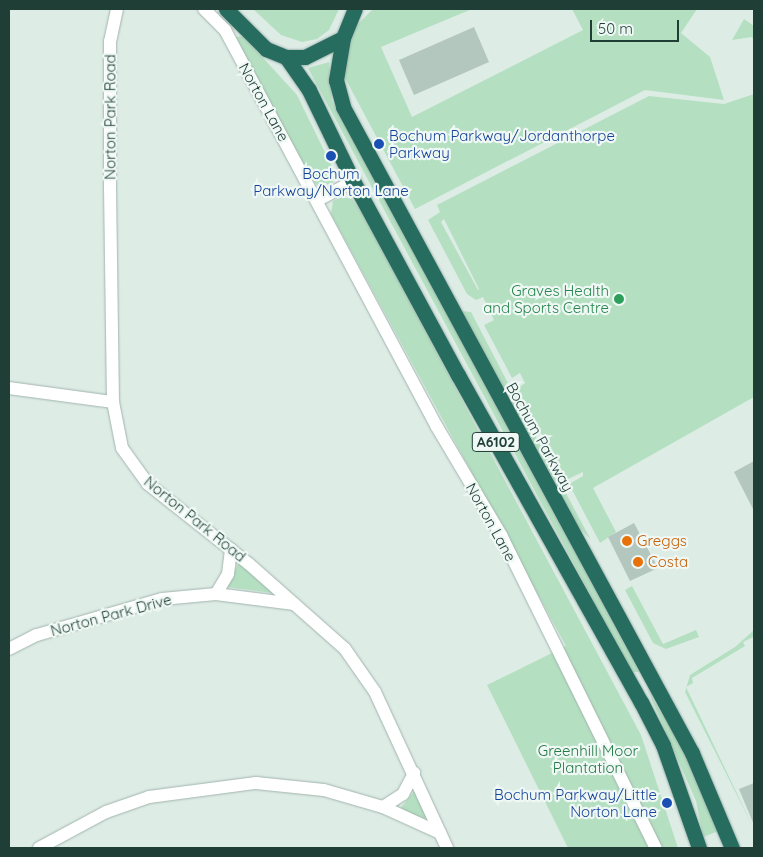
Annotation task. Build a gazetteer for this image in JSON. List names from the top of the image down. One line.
{"streets":{"highway":["Bochum Parkway","A6102"],"street":["Norton Lane","Norton Park Road","Norton Park Drive"]},"crossings":[["Norton Park Road","Norton Park Drive"]],"parks":["Greenhill Moor Plantation"],"places":["Bochum Parkway/Jordanthorpe Parkway","Bochum Parkway/Norton Lane","Graves Health and Sports Centre","Greggs","Costa","Bochum Parkway/Little Norton Lane"],"scale_bar":"50 m"}
